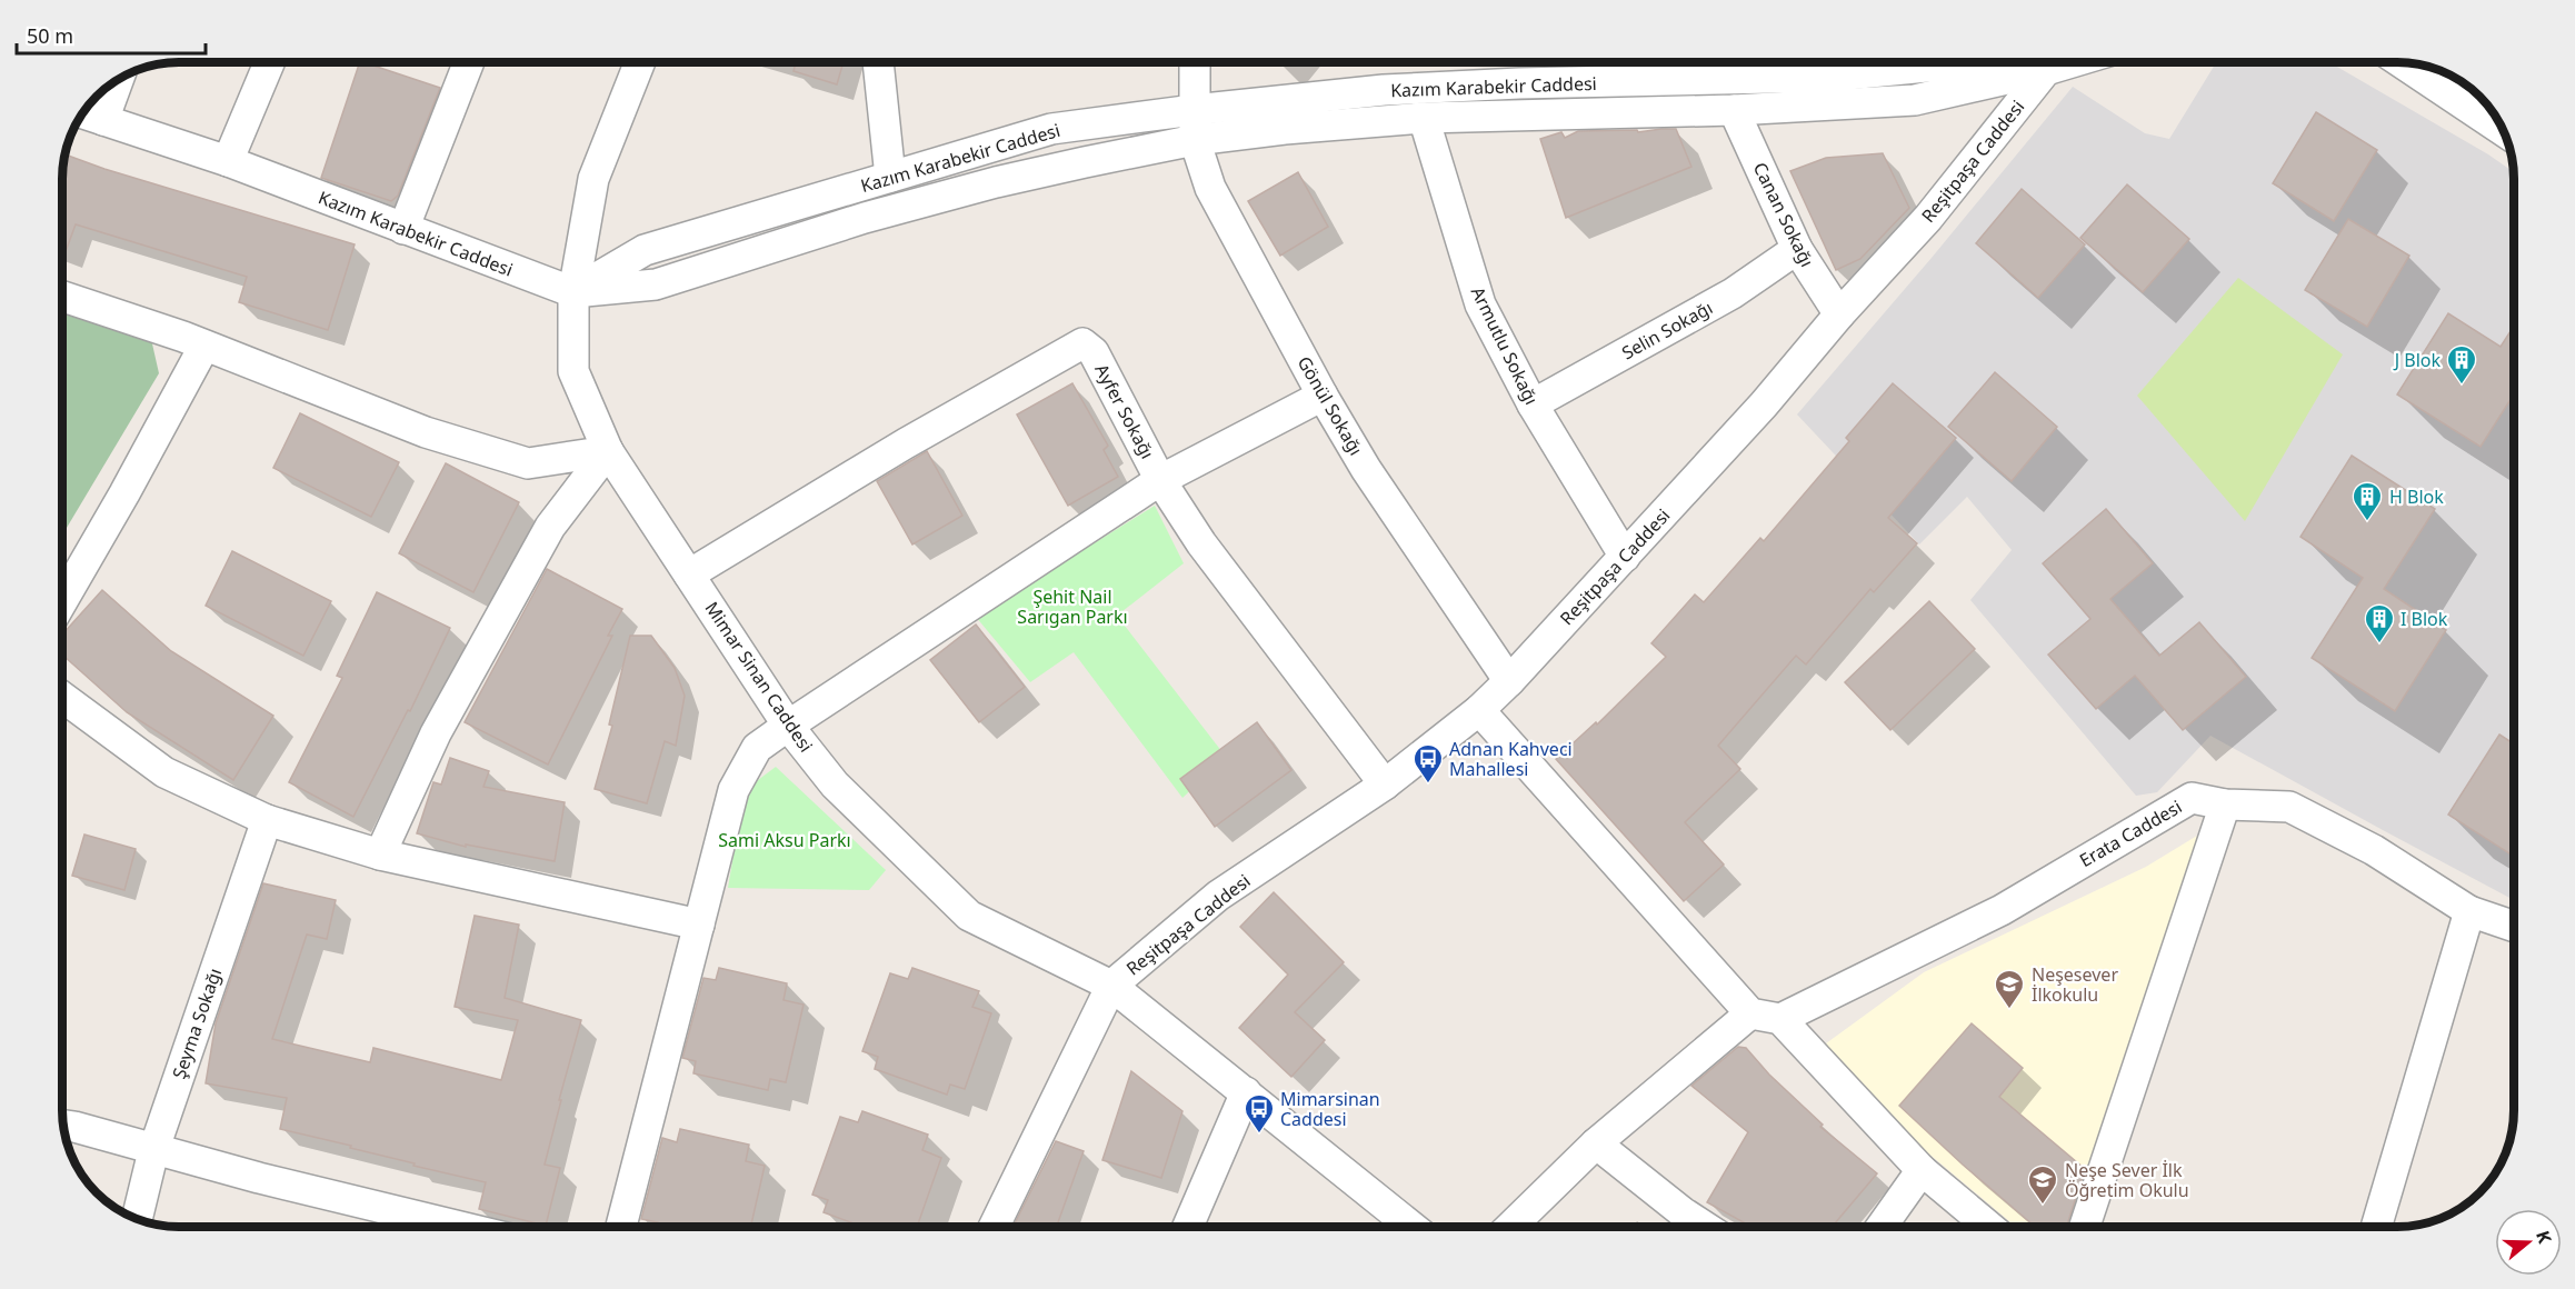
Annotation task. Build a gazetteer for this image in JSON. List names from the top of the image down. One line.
{"streets":{"street":["Kazım Karabekir Caddesi","Reşitpaşa Caddesi","Canan Sokağı","Selin Sokağı","Armutlu Sokağı","Gönül Sokağı","Ayfer Sokağı","Mimar Sinan Caddesi","Erata Caddesi","Şeyma Sokağı"]},"crossings":[["Kazım Karabekir Caddesi","Gönül Sokağı"],["Kazım Karabekir Caddesi","Mimar Sinan Caddesi"],["Reşitpaşa Caddesi","Canan Sokağı"],["Reşitpaşa Caddesi","Armutlu Sokağı"],["Reşitpaşa Caddesi","Gönül Sokağı"],["Reşitpaşa Caddesi","Ayfer Sokağı"],["Reşitpaşa Caddesi","Mimar Sinan Caddesi"],["Canan Sokağı","Selin Sokağı"],["Selin Sokağı","Armutlu Sokağı"],["Ayfer Sokağı","Mimar Sinan Caddesi"]],"parks":["Şehit Nail Sarıgan Parkı","Sami Aksu Parkı"],"places":{"building":["J Blok","H Blok","I Blok"],"bus stop":["Adnan Kahveci Mahallesi","Mimarsinan Caddesi"],"school or university":["Neşesever İlkokulu","Neşe Sever İlk Öğretim Okulu"]},"scale_bar":"50 m","north":"right"}
